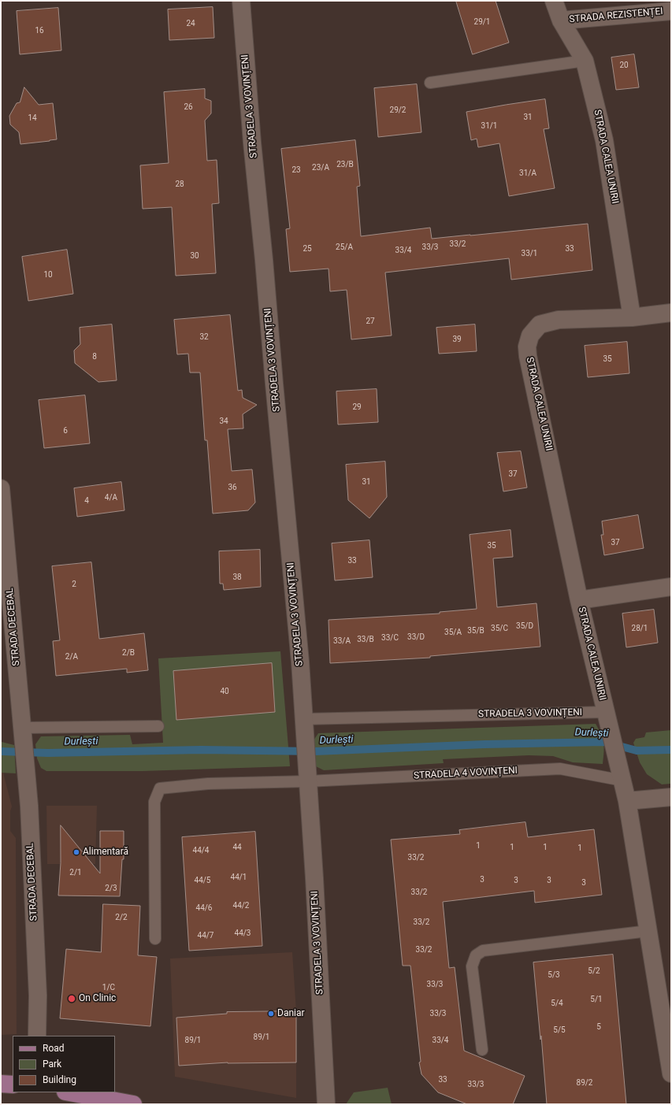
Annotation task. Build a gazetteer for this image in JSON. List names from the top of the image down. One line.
{"streets":{"street":["STRADA REZISTENȚEI","STRADELA 3 VOVINȚENI","STRADA CALEA UNIRII","STRADA DECEBAL"],"lane":["STRADELA 4 VOVINȚENI"]},"crossings":[["STRADA REZISTENȚEI","STRADA CALEA UNIRII"],["STRADELA 3 VOVINȚENI","STRADA CALEA UNIRII"],["STRADELA 3 VOVINȚENI","STRADELA 4 VOVINȚENI"],["STRADA CALEA UNIRII","STRADELA 4 VOVINȚENI"]],"water":["Durlești"],"places":["Alimentară","On Clinic","Daniar"],"house_numbers":["29/1","24","16","20","26","29/2","31","14","31/1","23/B","23/A","23","31/A","28","33/2","25/A","33/3","25","33","33/4","33/1","30","10","27","32","39","8","35","29","34","6","37","31","36","4/A","4","37","35","33","38","2","35/D","35/C","28/1","35/B","35/A","33/D","33/C","33/B","33/A","2/B","2/A","40","1","44","1","1","1","44/4","33/2","2/1","44/1","3","44/5","3","3","3","2/3","33/2","44/2","44/6","2/2","33/2","44/3","44/7","33/2","5/2","5/3","33/3","1/C","5/1","5/4","33/3","5","5/5","89/1","89/1","33/4","33","89/2","33/3"],"legend":["Road","Park","Building"]}
